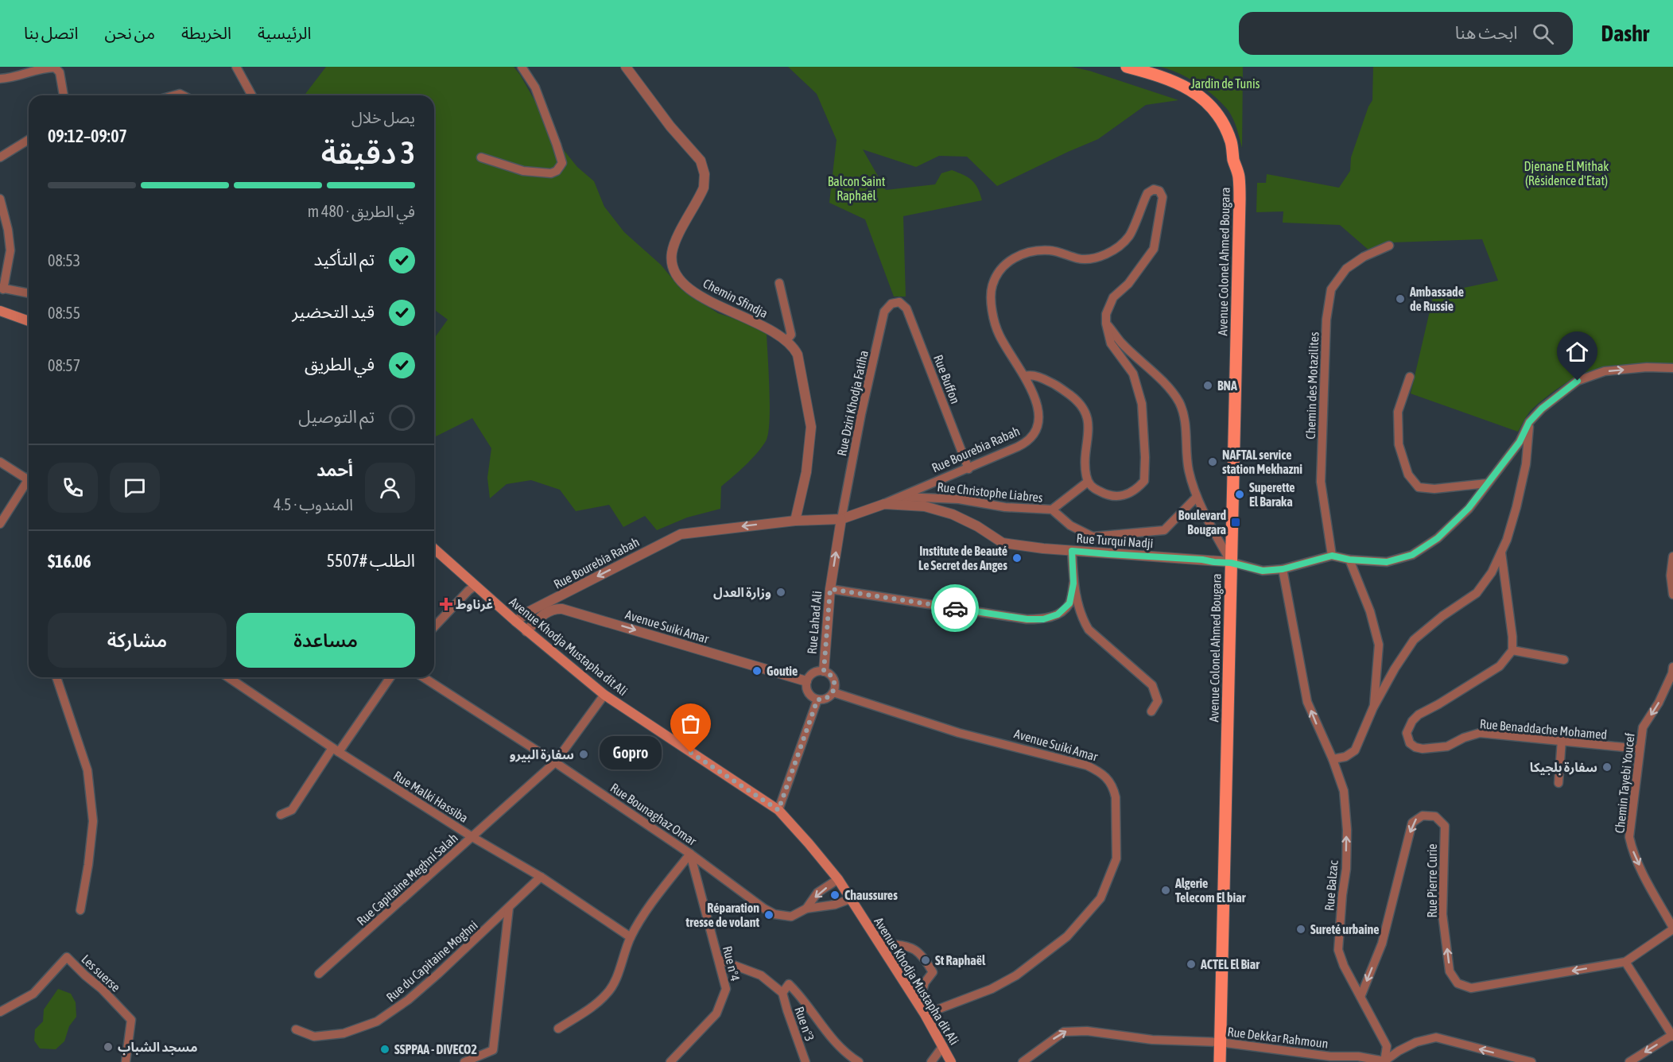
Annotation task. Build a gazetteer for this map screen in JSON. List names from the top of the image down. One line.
{"streets":{"main road":["Avenue Colonel Ahmed Bougara","Avenue Khodja Mustapha dit Ali"],"street":["Chemin Sfindja","Rue Buffon","Chemin des Motazilites","Rue Dziri Khodja Fatiha","Rue Bourebia Rabah","Rue Christophe Liabres","Rue Turqui Nadji","Rue Lahad Ali","Avenue Suiki Amar","Rue Benaddache Mohamed","Chemin Tayebi Youcef","Rue Malki Hassiba","Rue Bounaghaz Omar","Rue Capitaine Meghni Salah","Rue Pierre Curie","Rue Balzac","Rue du Capitaine Moghni","Rue n°4","Les suerse","Rue n°3","Rue Dekkar Rahmoun"]},"crossings":[["Avenue Colonel Ahmed Bougara","Rue Turqui Nadji"],["Avenue Colonel Ahmed Bougara","Rue Dekkar Rahmoun"],["Chemin Sfindja","Rue Bourebia Rabah"],["Rue Buffon","Rue Dziri Khodja Fatiha"],["Rue Buffon","Rue Bourebia Rabah"],["Chemin des Motazilites","Rue Turqui Nadji"],["Rue Dziri Khodja Fatiha","Rue Bourebia Rabah"],["Rue Dziri Khodja Fatiha","Rue Lahad Ali"],["Rue Bourebia Rabah","Rue Christophe Liabres"],["Rue Bourebia Rabah","Rue Turqui Nadji"],["Rue Bourebia Rabah","Rue Lahad Ali"],["Rue Bourebia Rabah","Avenue Suiki Amar"],["Rue Bourebia Rabah","Avenue Khodja Mustapha dit Ali"],["Rue Turqui Nadji","Rue Balzac"],["Rue Lahad Ali","Avenue Suiki Amar"],["Avenue Suiki Amar","Avenue Khodja Mustapha dit Ali"],["Avenue Khodja Mustapha dit Ali","Rue Bounaghaz Omar"],["Avenue Khodja Mustapha dit Ali","Rue Capitaine Meghni Salah"],["Rue Benaddache Mohamed","Chemin Tayebi Youcef"],["Rue Malki Hassiba","Rue Capitaine Meghni Salah"],["Rue Malki Hassiba","Rue du Capitaine Moghni"],["Rue Bounaghaz Omar","Rue Capitaine Meghni Salah"],["Rue Bounaghaz Omar","Rue n°4"],["Rue Pierre Curie","Rue Balzac"],["Rue Balzac","Rue Dekkar Rahmoun"]],"one_way":["Rue Lahad Ali","Chemin Tayebi Youcef","Rue Balzac","Rue Dekkar Rahmoun"],"parks":["Jardin de Tunis","Djenane El Mithak (Résidence d'Etat)","Balcon Saint Raphaël"],"places":{"other":["Ambassade de Russie","BNA","NAFTAL service station Mekhazni","Superette El Baraka","Institute de Beauté Le Secret des Anges","وزارة العدل","Goutie","Gopro","سفارة البيرو","سفارة بلجيكا","Algerie Telecom El biar","Chaussures","Réparation tresse de volant","Sureté urbaine","St Raphaël","ACTEL El Biar","مسجد الشباب","SSPPAA - DIVECO2"],"transit":["Boulevard Bougara"],"health":["غرناوط"]},"page":{"header":"Dashr","search":"ابحث هنا","nav":["الرئيسية","الخريطة","من نحن","اتصل بنا"],"heading":["3 دقيقة","يصل خلال","09:07–09:12"],"panel":["أحمد","المندوب · 4.5","الطلب #5507","$16.06"],"bar":"في الطريق · 480 m","list":[["تم التأكيد","08:53"],["قيد التحضير","08:55"],["في الطريق","08:57"],"تم التوصيل"],"buttons":["مساعدة","مشاركة"],"bubble":"Gopro"}}
